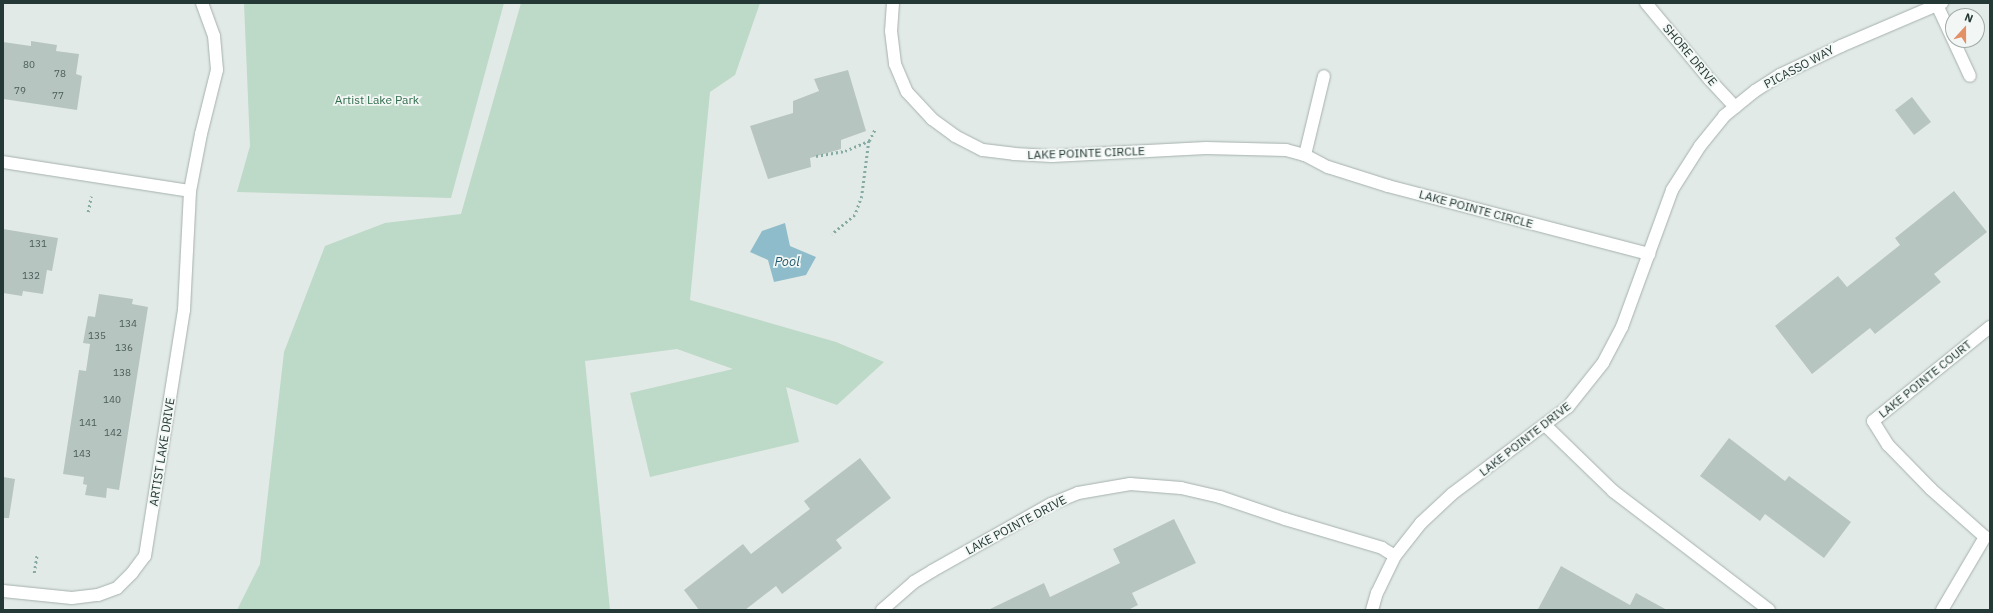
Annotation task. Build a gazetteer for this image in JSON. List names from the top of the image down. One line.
{"streets":{"street":["SHORE DRIVE","PICASSO WAY","LAKE POINTE CIRCLE","LAKE POINTE COURT","LAKE POINTE DRIVE","ARTIST LAKE DRIVE"]},"crossings":[["SHORE DRIVE","PICASSO WAY"],["PICASSO WAY","LAKE POINTE DRIVE"],["LAKE POINTE CIRCLE","LAKE POINTE DRIVE"]],"water":["Pool"],"parks":["Artist Lake Park"],"house_numbers":["80","78","79","77","131","132","134","135","136","138","140","141","142","143"],"north":"top"}
